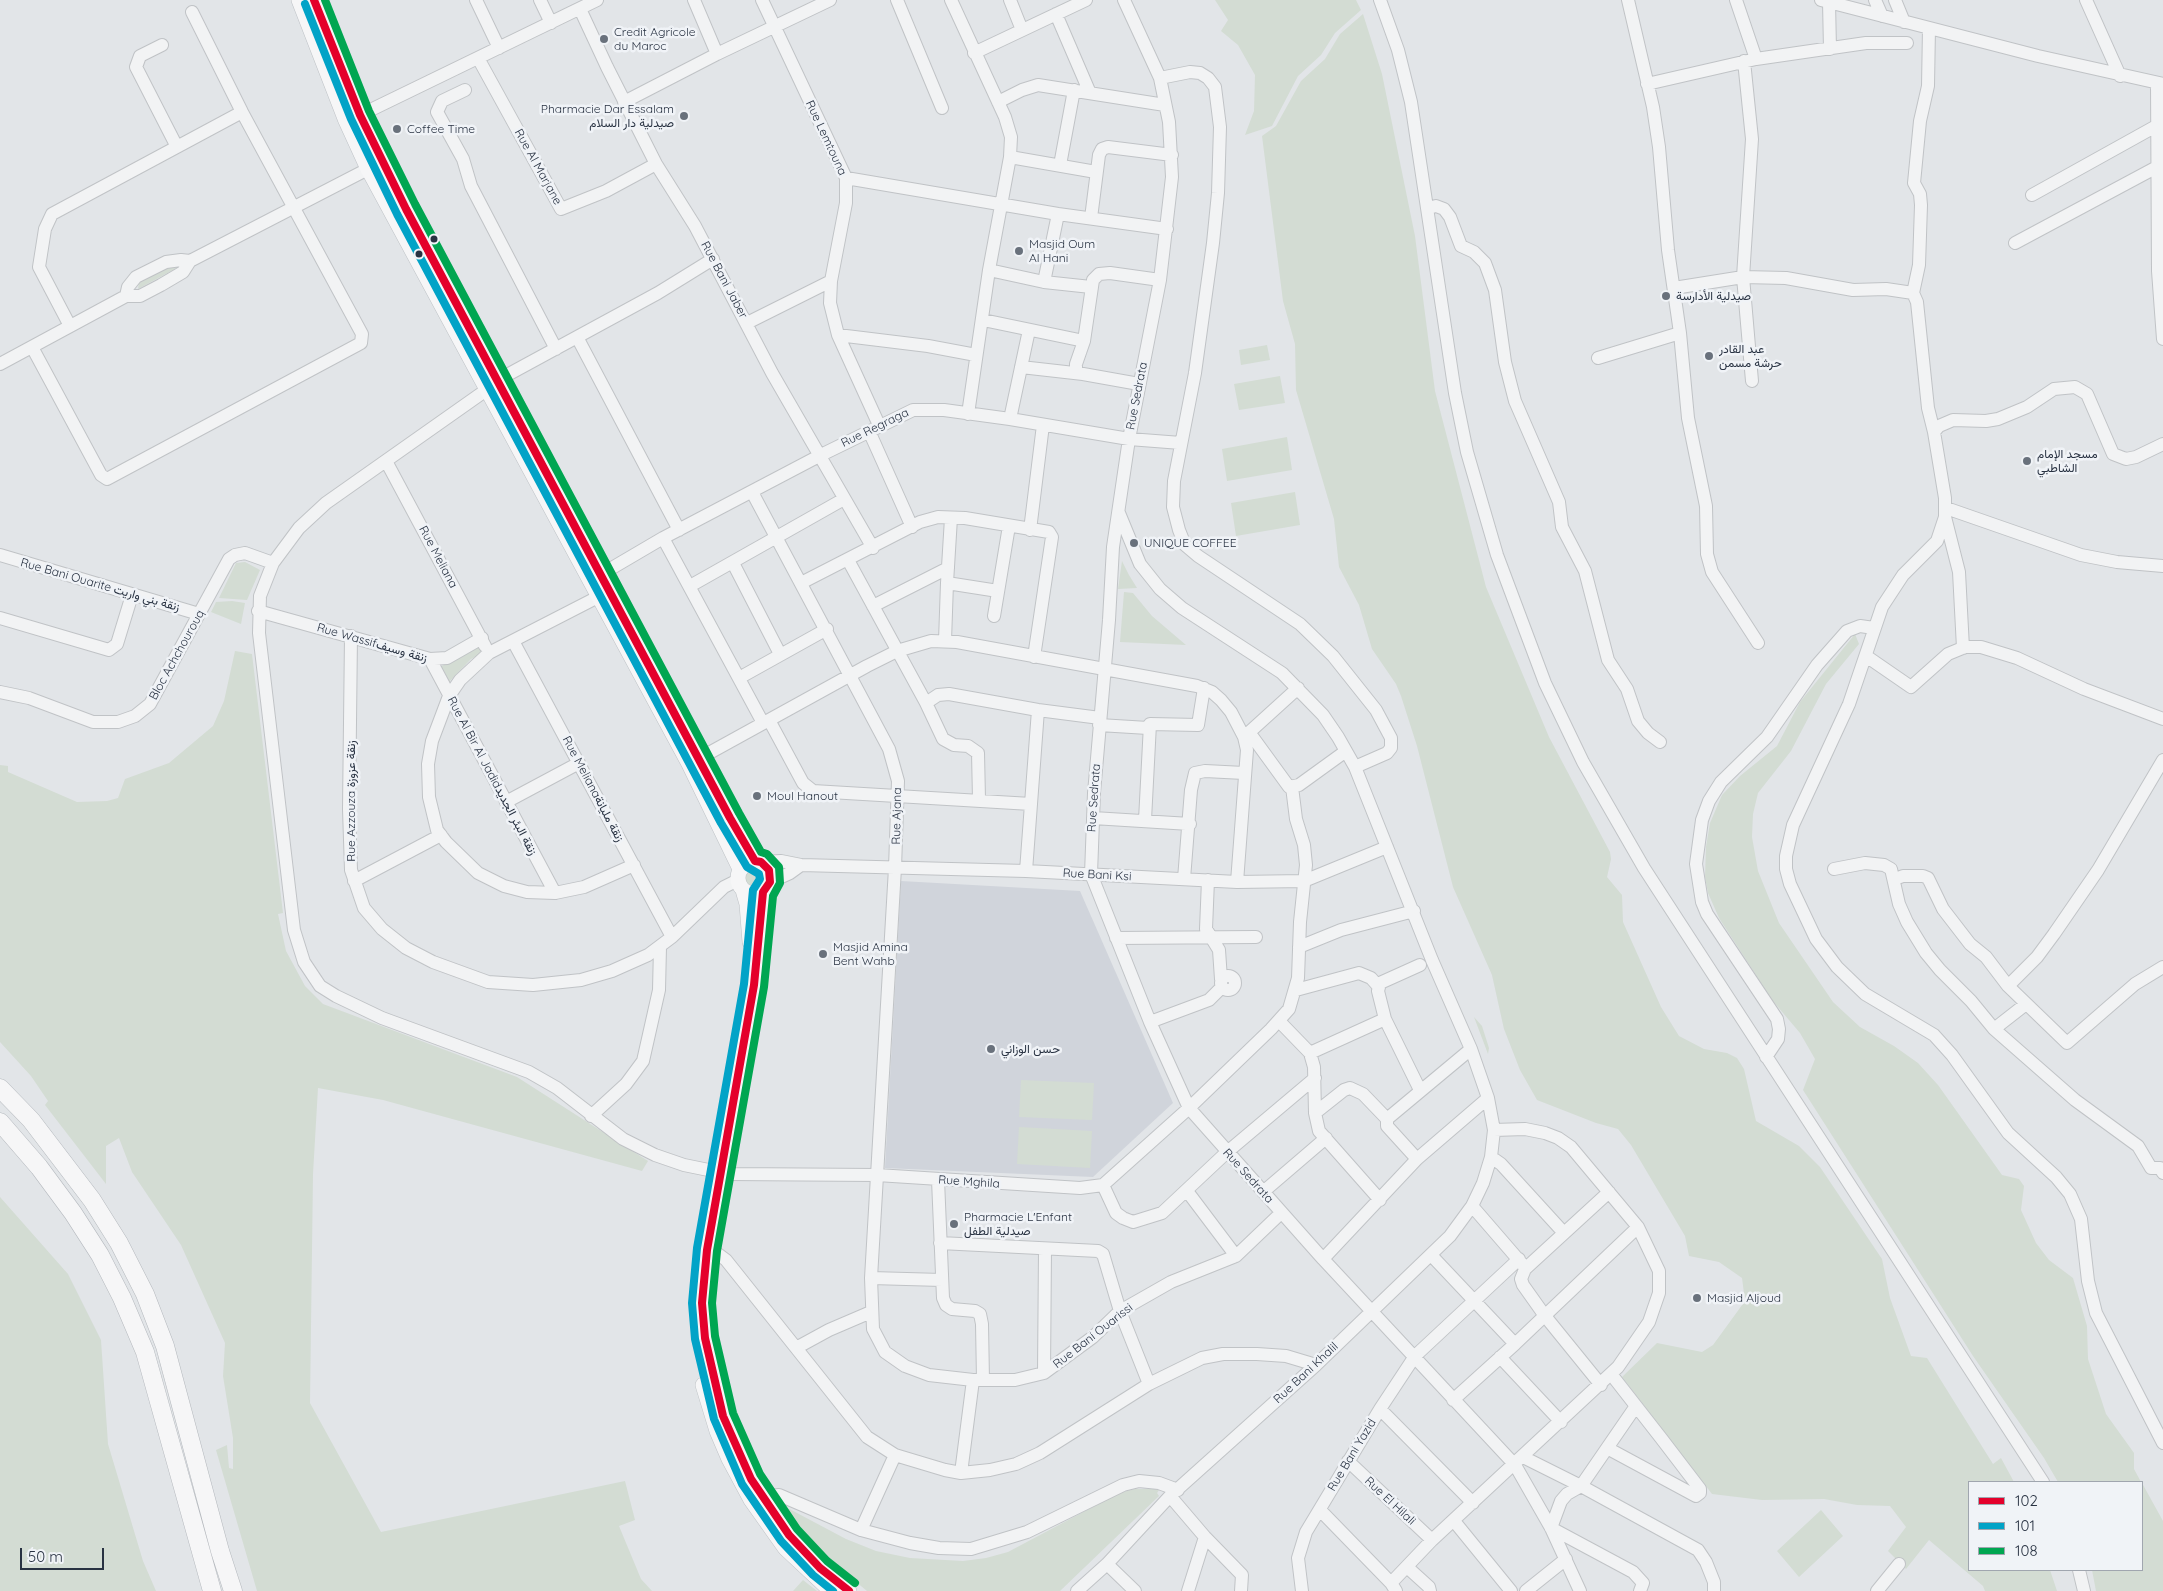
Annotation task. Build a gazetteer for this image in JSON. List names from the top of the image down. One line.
{"streets":{"street":["Rue Lemtouna","Rue Al Marjane","Rue Bani Jaber","Rue Sedrata","Rue Regraga","Rue Meliana","Rue Bani Ouarite زنقة بني واريت","Rue Wassifزنقة وسيف","Bloc Achchourouq","Rue Al Bir Al Jadidزنقة البئر الجديد","Rue Melianaزنقة مليانة","Rue Azzouza زنقة عزوزة","Rue Ajana","Rue Bani Ksi","Rue Mghila","Rue Bani Ouarissi","Rue Bani Khalil","Rue Bani Yazid","Rue El Hilali"]},"crossings":[["Rue Lemtouna","Rue Regraga"],["Rue Al Marjane","Rue Bani Jaber"],["Rue Bani Jaber","Rue Regraga"],["Rue Bani Jaber","Rue Mghila"],["Rue Sedrata","Rue Regraga"],["Rue Sedrata","Rue Bani Ksi"],["Rue Sedrata","Rue Bani Ouarissi"],["Rue Sedrata","Rue Bani Khalil"],["Rue Sedrata","Rue Bani Yazid"],["Rue Regraga","Rue Ajana"],["Rue Meliana","Rue Wassifزنقة وسيف"],["Rue Meliana","Rue Mghila"],["Rue Bani Ouarite زنقة بني واريت","Bloc Achchourouq"],["Rue Wassifزنقة وسيف","Rue Al Bir Al Jadidزنقة البئر الجديد"],["Rue Wassifزنقة وسيف","Rue Azzouza زنقة عزوزة"],["Rue Wassifزنقة وسيف","Rue Mghila"],["Bloc Achchourouq","Rue Mghila"],["Rue Melianaزنقة مليانة","Rue Azzouza زنقة عزوزة"],["Rue Azzouza زنقة عزوزة","Rue Bani Ksi"],["Rue Ajana","Rue Bani Ksi"],["Rue Ajana","Rue Mghila"],["Rue Ajana","Rue Bani Ouarissi"],["Rue Bani Ksi","Rue Bani Khalil"],["Rue Mghila","Rue Bani Ouarissi"],["Rue Bani Yazid","Rue El Hilali"]],"places":["Credit Agricole du Maroc","Pharmacie Dar Essalam صيدلية دار السلام","Coffee Time","Masjid Oum Al Hani","صيدلية الأدارسة","عبد القادر حرشة مسمن","مسجد الإمام الشاطبي","UNIQUE COFFEE","Moul Hanout","Masjid Amina Bent Wahb","حسن الوزاني","Pharmacie L'Enfant صيدلية الطفل","Masjid Aljoud"],"lines":["transit line 102","transit line 108","transit line 101"],"legend":["102","101","108"],"scale_bar":"50 m"}
